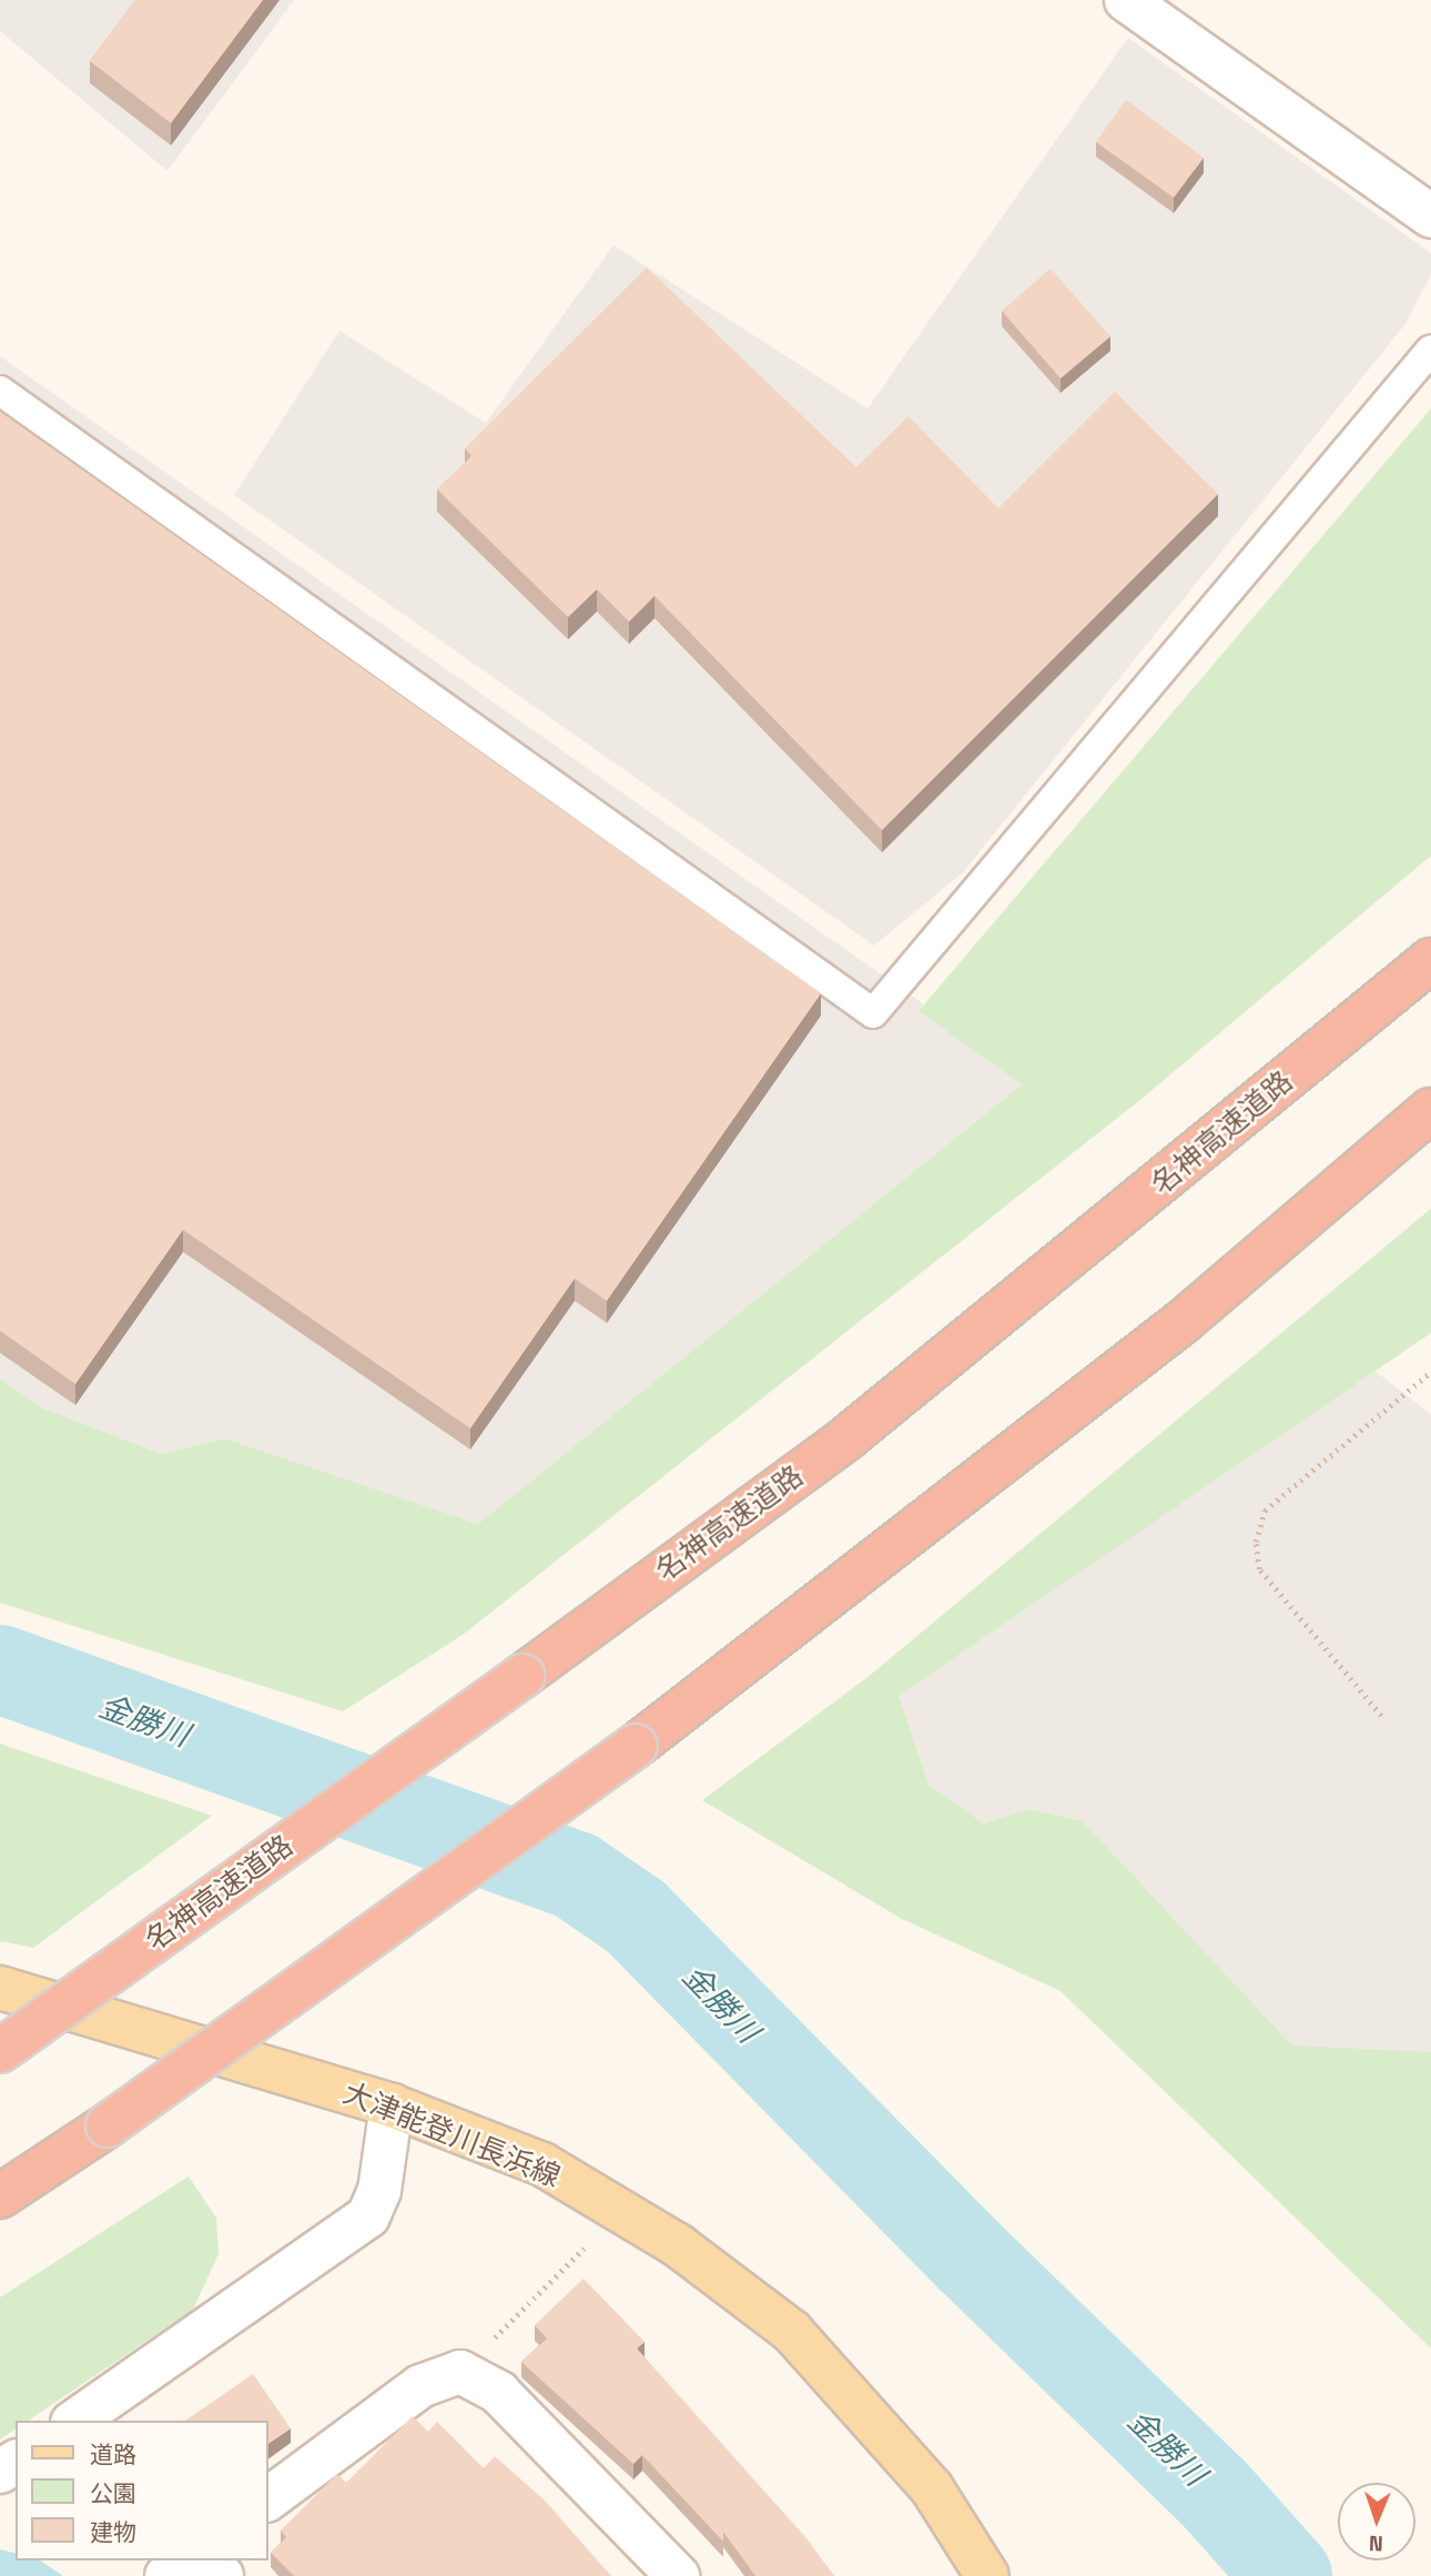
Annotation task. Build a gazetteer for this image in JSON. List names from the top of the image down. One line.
{"streets":{"highway":["名神高速道路"],"main road":["大津能登川長浜線"]},"water":["金勝川"],"legend":["道路","公園","建物"],"north":"bottom"}
